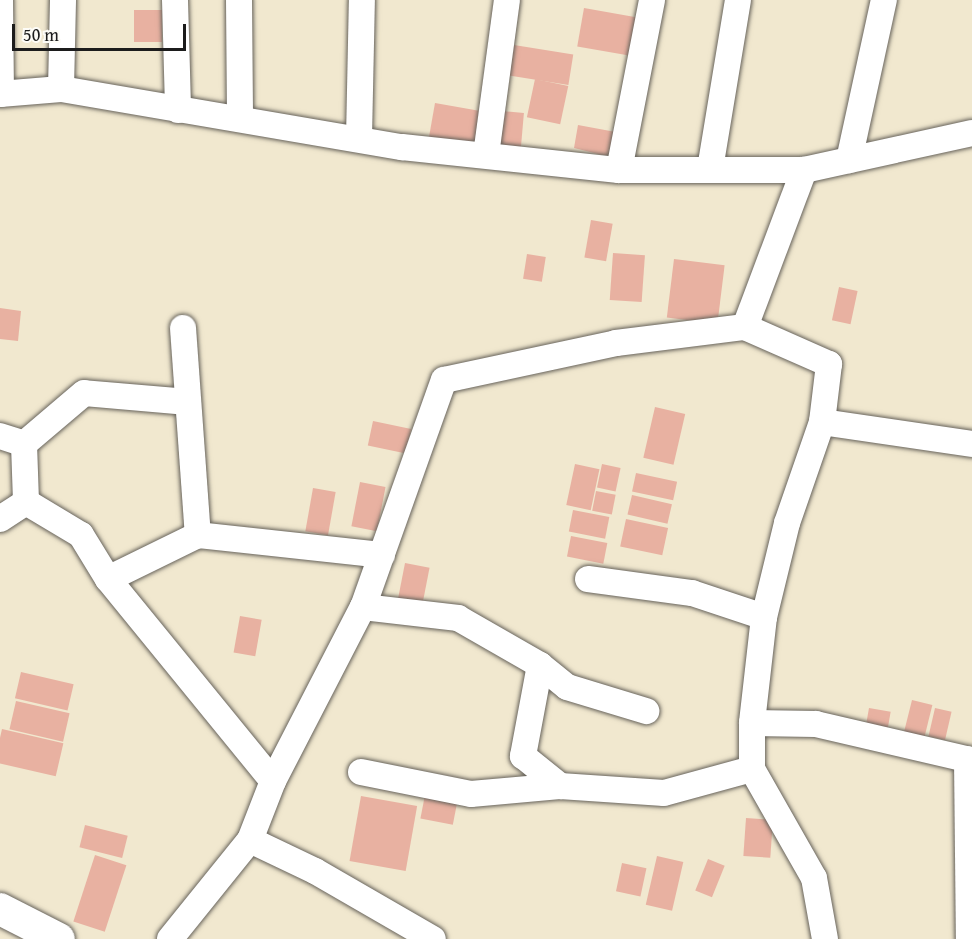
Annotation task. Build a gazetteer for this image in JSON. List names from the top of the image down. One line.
{"scale_bar":"50 m"}
